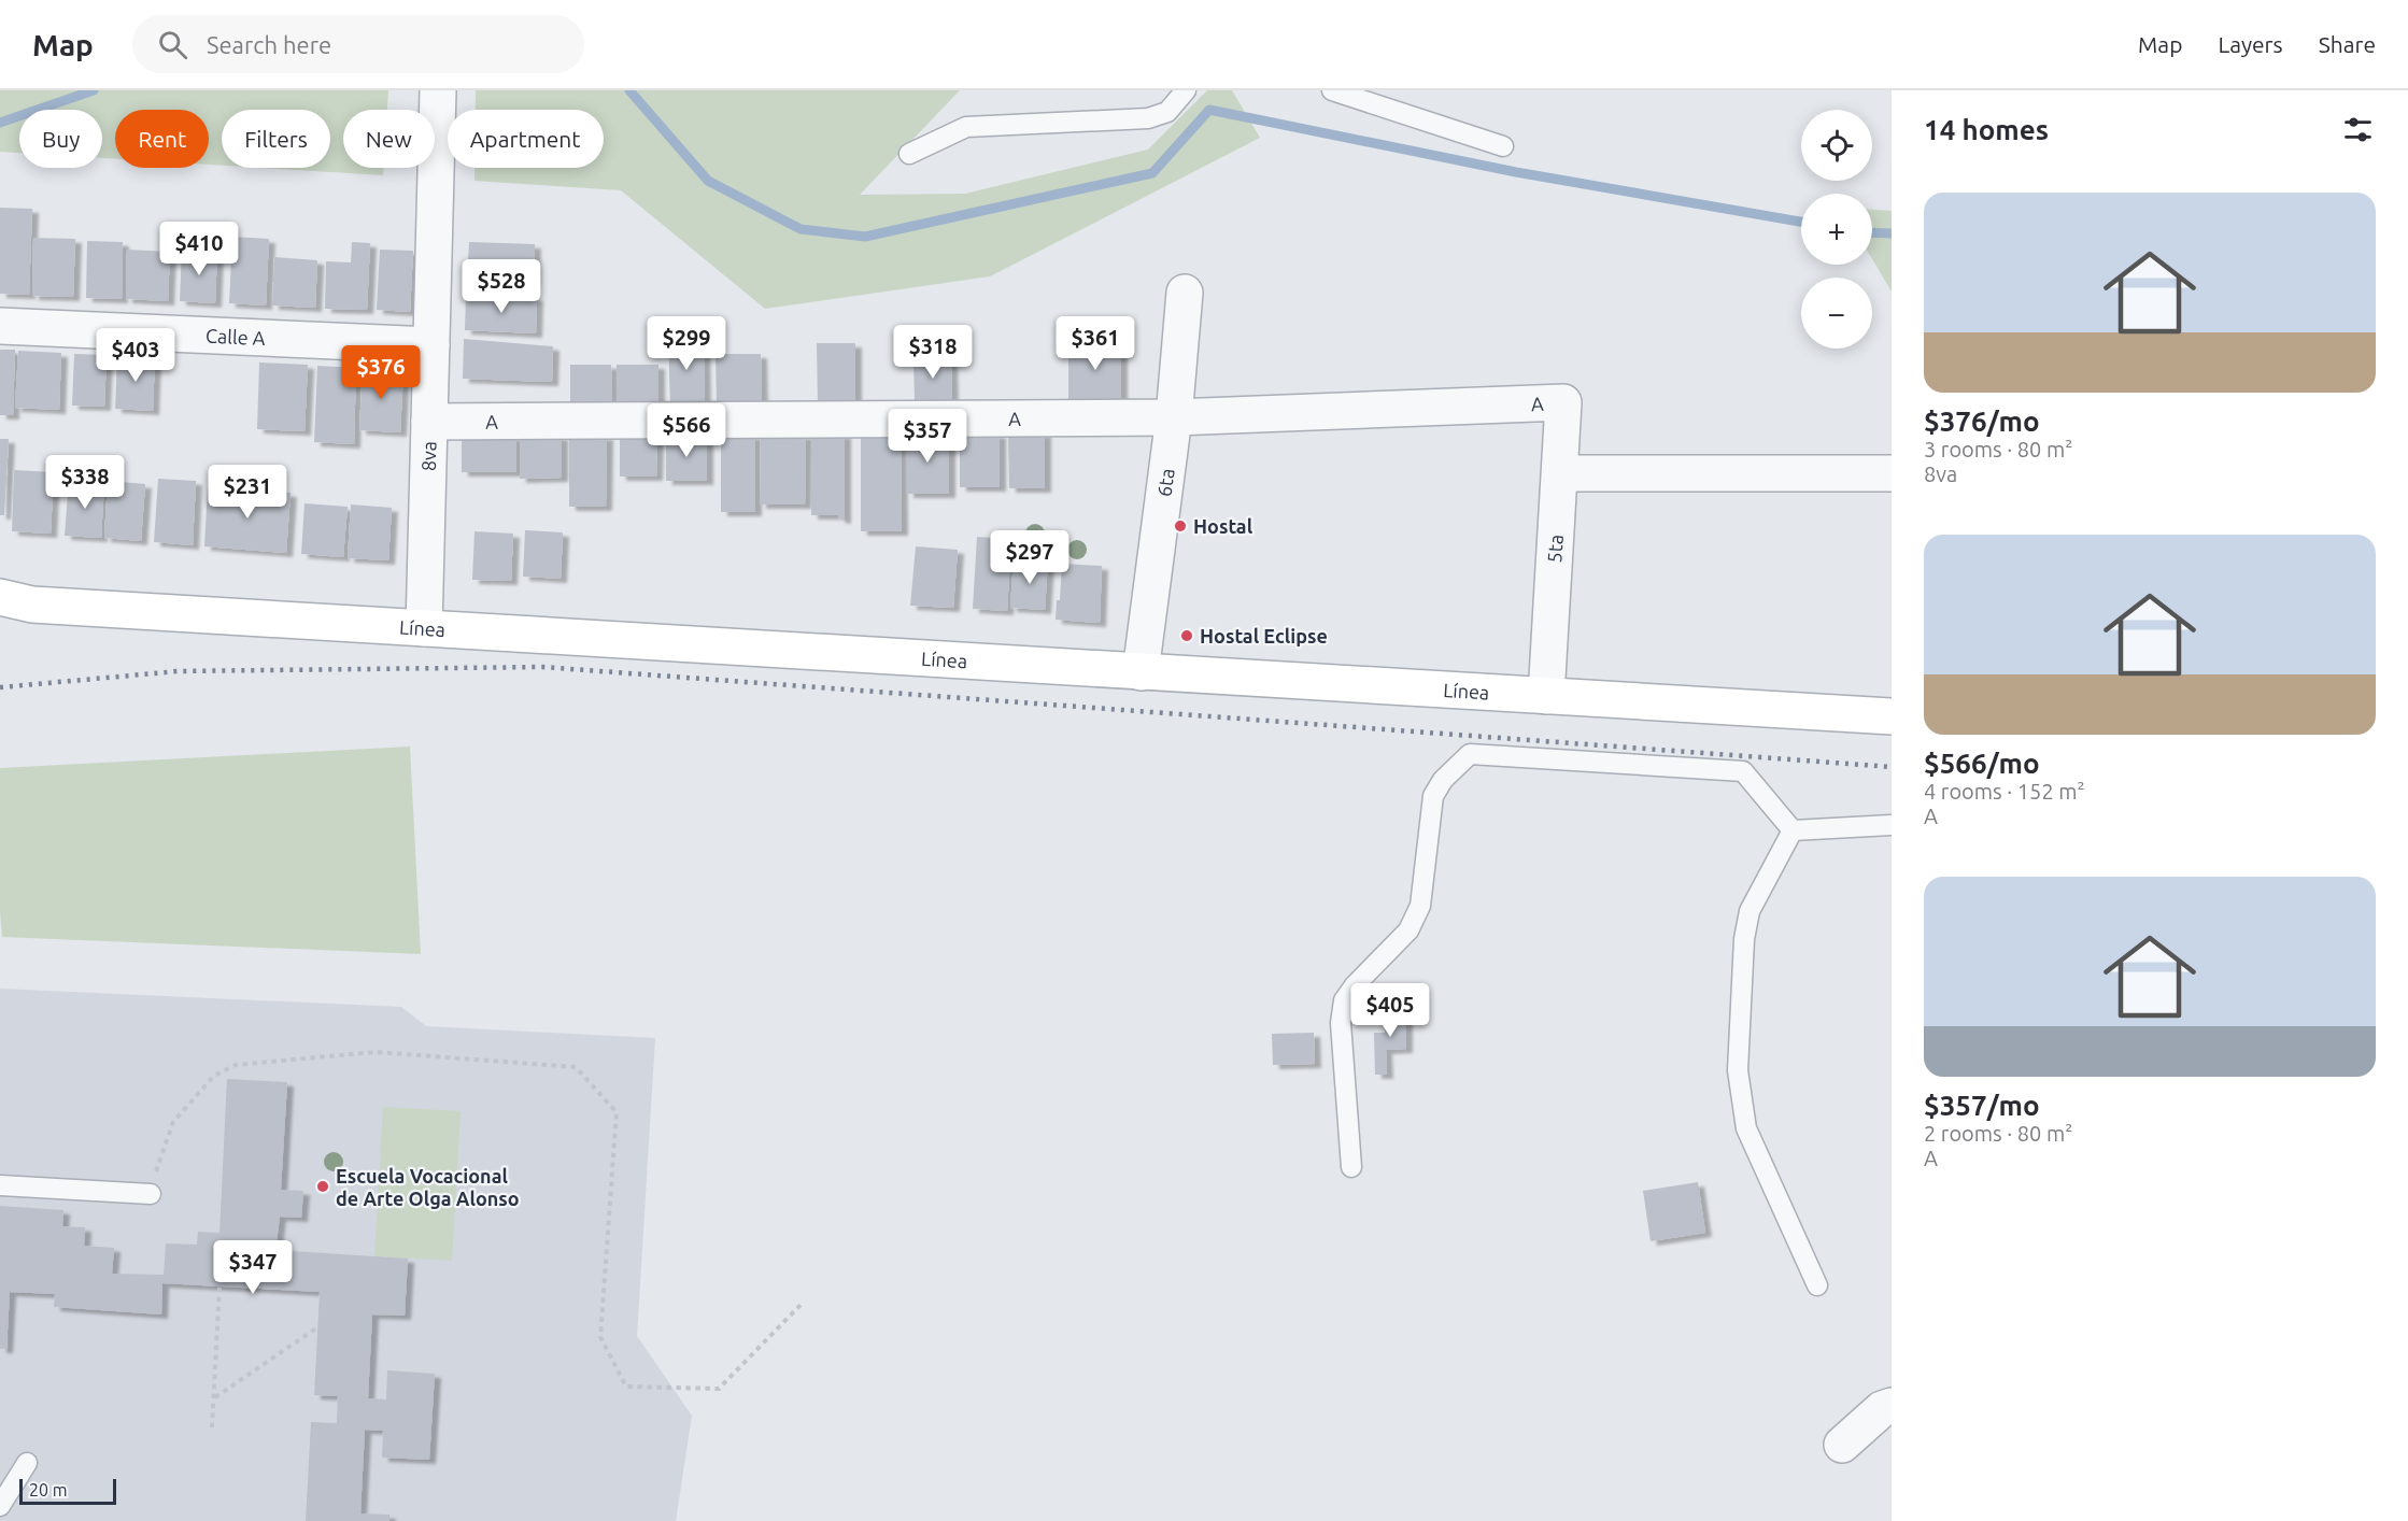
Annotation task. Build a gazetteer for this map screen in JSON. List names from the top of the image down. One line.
{"streets":{"main road":["Línea"],"street":["Calle A","A","8va","6ta","5ta"]},"crossings":[["Calle A","8va"],["A","8va"],["A","6ta"],["A","5ta"],["8va","Línea"],["6ta","Línea"],["5ta","Línea"]],"places":["Hostal","Hostal Eclipse","Escuela Vocacional de Arte Olga Alonso"],"scale_bar":"20 m","page":{"header":"Map","search":"Search here","nav":["Map","Layers","Share"],"heading":"14 homes","map_buttons":["+","−"],"chip":["Buy","Rent","Filters","New","Apartment"],"list":[{"name":"$376/mo","note":"3 rooms · 80 m² · 8va"},{"name":"$566/mo","note":"4 rooms · 152 m² · A"},{"name":"$357/mo","note":"2 rooms · 80 m² · A"}],"price":["$410","$528","$299","$361","$318","$403","$376","$566","$357","$338","$231","$297","$405","$347"],"scale":"20 m"}}
